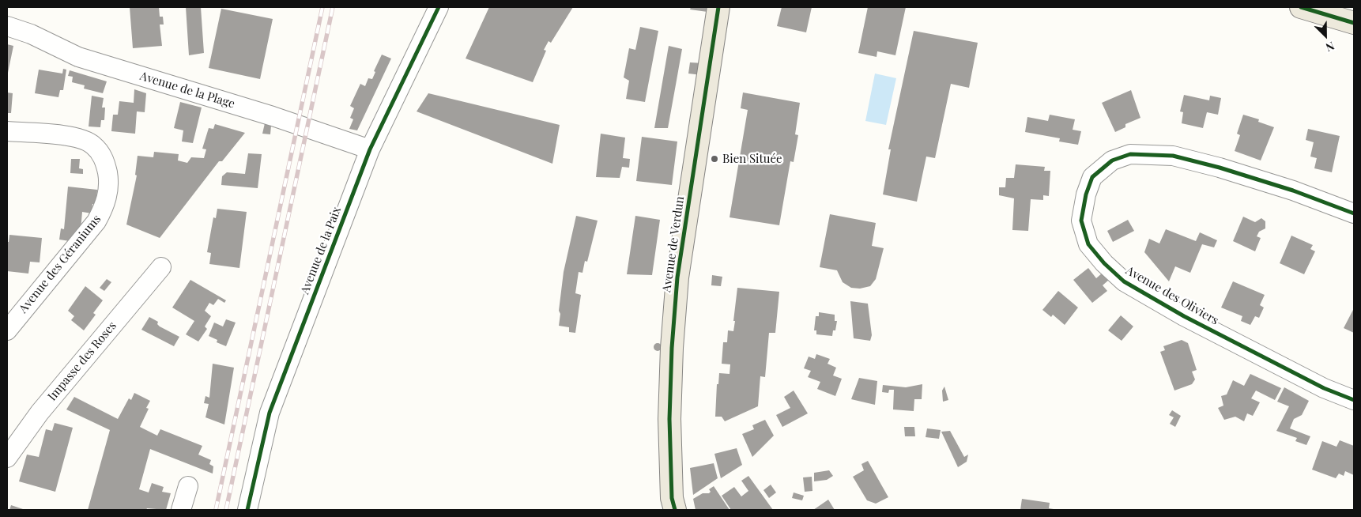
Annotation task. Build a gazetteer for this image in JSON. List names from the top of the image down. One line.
{"streets":{"main road":["Avenue de Verdun"],"street":["Avenue de la Plage","Avenue de la Paix","Avenue des Géraniums","Avenue des Oliviers","Impasse des Roses"]},"crossings":[["Avenue de la Plage","Avenue de la Paix"]],"places":["Bien Située"],"north":"bottom right"}
